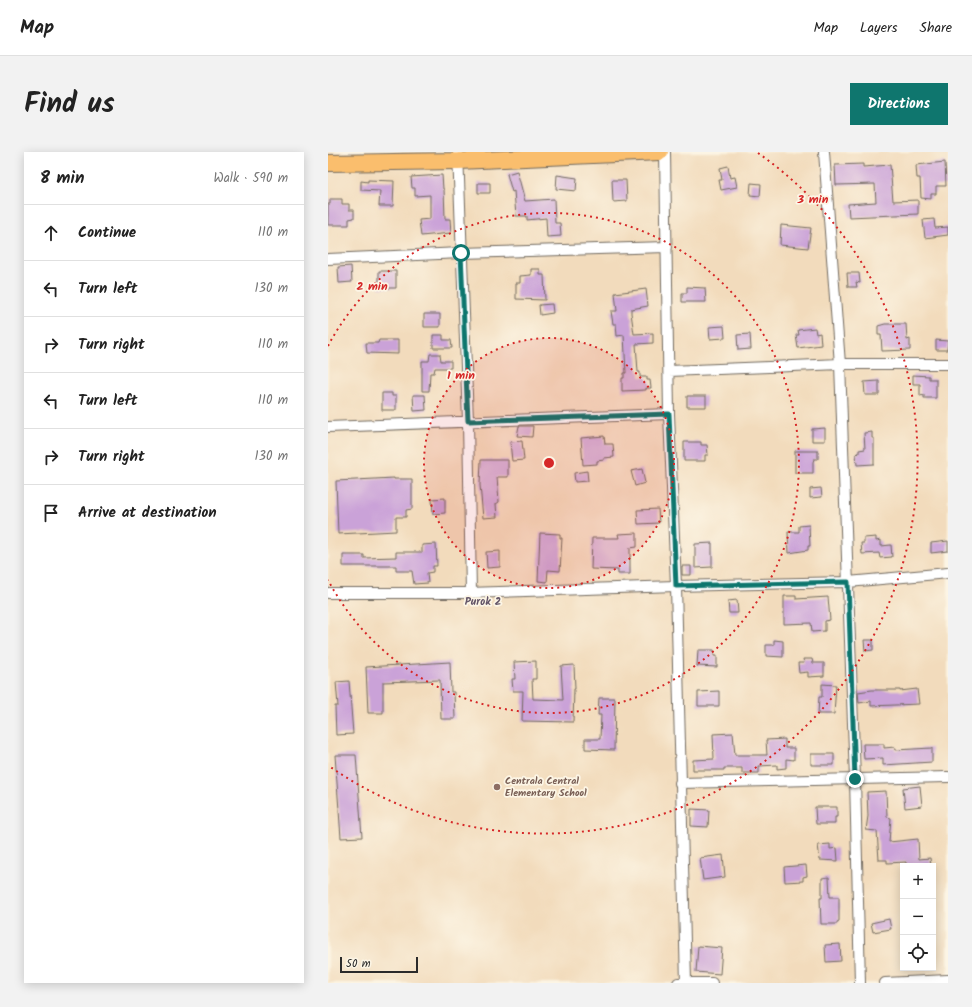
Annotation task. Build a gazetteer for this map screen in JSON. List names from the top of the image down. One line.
{"districts":["Purok 2"],"places":["Centrala Central Elementary School"],"scale_bar":"50 m","page":{"header":"Map","nav":["Map","Layers","Share"],"title":"Find us","buttons":"Directions","heading":["8 min","Walk · 590 m"],"list":[["Continue","110 m"],["Turn left","130 m"],["Turn right","110 m"],["Turn left","110 m"],["Turn right","130 m"],"Arrive at destination"],"map_buttons":["+","−"],"scale":"50 m"},"rings":["3 min","2 min","1 min"]}
